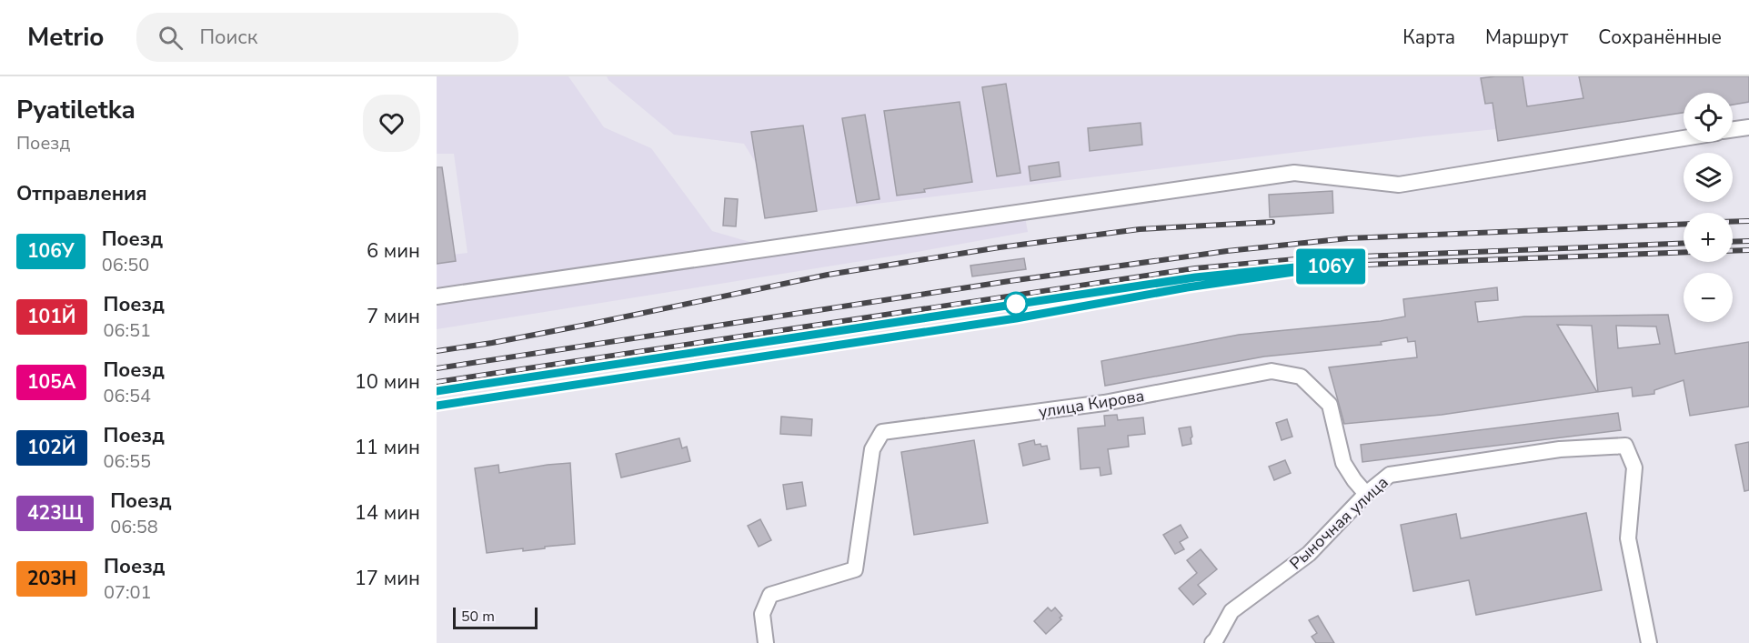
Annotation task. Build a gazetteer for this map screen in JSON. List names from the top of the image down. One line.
{"streets":{"street":["улица Кирова","Рыночная улица"]},"crossings":[["улица Кирова","Рыночная улица"]],"scale_bar":"50 m","page":{"header":"Metrio","search":"Поиск","nav":["Карта","Маршрут","Сохранённые"],"heading":[["Pyatiletka","Поезд"],"Отправления"],"on_map":"106У","map_buttons":["+","−"],"list":[{"mark":"106У","name":"Поезд","note":"06:50","value":"6 мин"},{"mark":"101Й","name":"Поезд","note":"06:51","value":"7 мин"},{"mark":"105А","name":"Поезд","note":"06:54","value":"10 мин"},{"mark":"102Й","name":"Поезд","note":"06:55","value":"11 мин"},{"mark":"423Щ","name":"Поезд","note":"06:58","value":"14 мин"},{"mark":"203Н","name":"Поезд","note":"07:01","value":"17 мин"}],"scale":"50 m"}}
